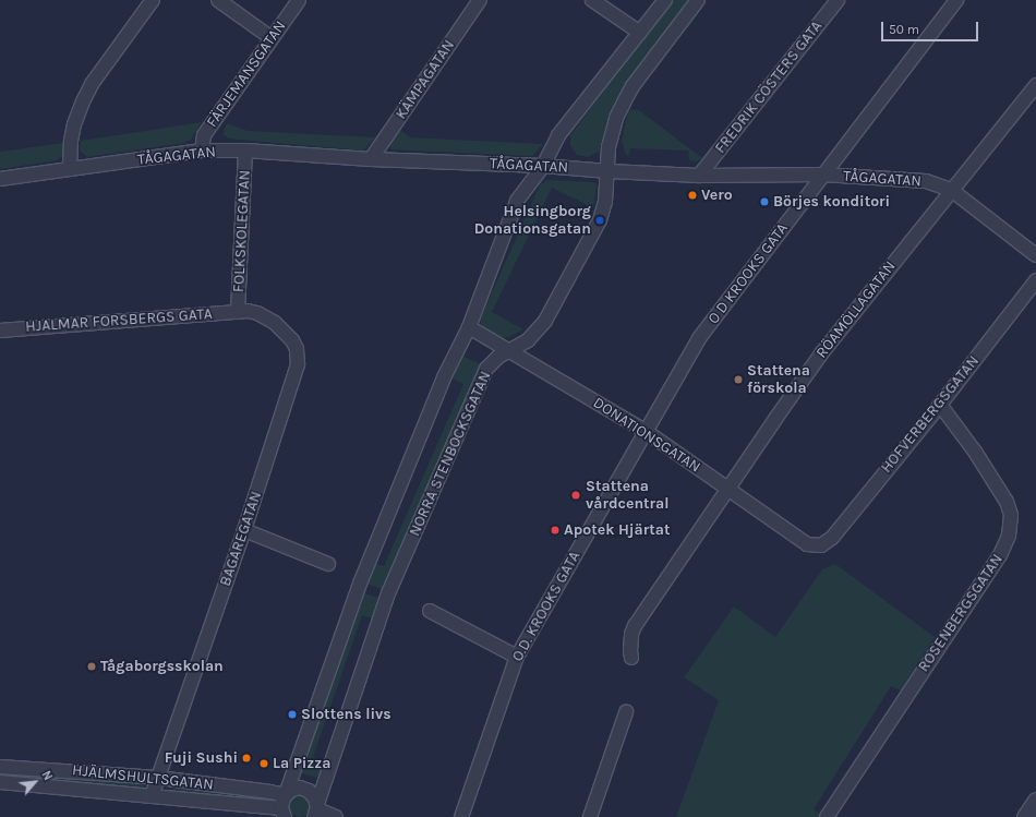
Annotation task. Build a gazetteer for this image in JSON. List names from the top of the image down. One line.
{"streets":{"street":["FÄRJEMANSGATAN","KÄMPAGATAN","FREDRIK CÖSTERS GATA","TÅGAGATAN","FOLKSKOLEGATAN","O D KROOKS GATA","RÖAMÖLLAGATAN","HJALMAR FORSBERGS GATA","HOFVERBERGSGATAN","DONATIONSGATAN","NORRA STENBOCKSGATAN","BAGAREGATAN","O.D. KROOKS GATA","ROSENBERGSGATAN","HJÄLMSHULTSGATAN"]},"crossings":[["FÄRJEMANSGATAN","TÅGAGATAN"],["KÄMPAGATAN","TÅGAGATAN"],["FREDRIK CÖSTERS GATA","TÅGAGATAN"],["TÅGAGATAN","FOLKSKOLEGATAN"],["TÅGAGATAN","O D KROOKS GATA"],["TÅGAGATAN","RÖAMÖLLAGATAN"],["TÅGAGATAN","NORRA STENBOCKSGATAN"],["FOLKSKOLEGATAN","HJALMAR FORSBERGS GATA"],["FOLKSKOLEGATAN","BAGAREGATAN"],["O D KROOKS GATA","DONATIONSGATAN"],["O D KROOKS GATA","O.D. KROOKS GATA"],["RÖAMÖLLAGATAN","DONATIONSGATAN"],["HJALMAR FORSBERGS GATA","BAGAREGATAN"],["HOFVERBERGSGATAN","DONATIONSGATAN"],["HOFVERBERGSGATAN","ROSENBERGSGATAN"],["DONATIONSGATAN","NORRA STENBOCKSGATAN"],["DONATIONSGATAN","O.D. KROOKS GATA"],["NORRA STENBOCKSGATAN","HJÄLMSHULTSGATAN"],["BAGAREGATAN","HJÄLMSHULTSGATAN"]],"places":["Vero","Börjes konditori","Helsingborg Donationsgatan","Stattena förskola","Stattena vårdcentral","Apotek Hjärtat","Tågaborgsskolan","Slottens livs","Fuji Sushi","La Pizza"],"scale_bar":"50 m","north":"top right"}
